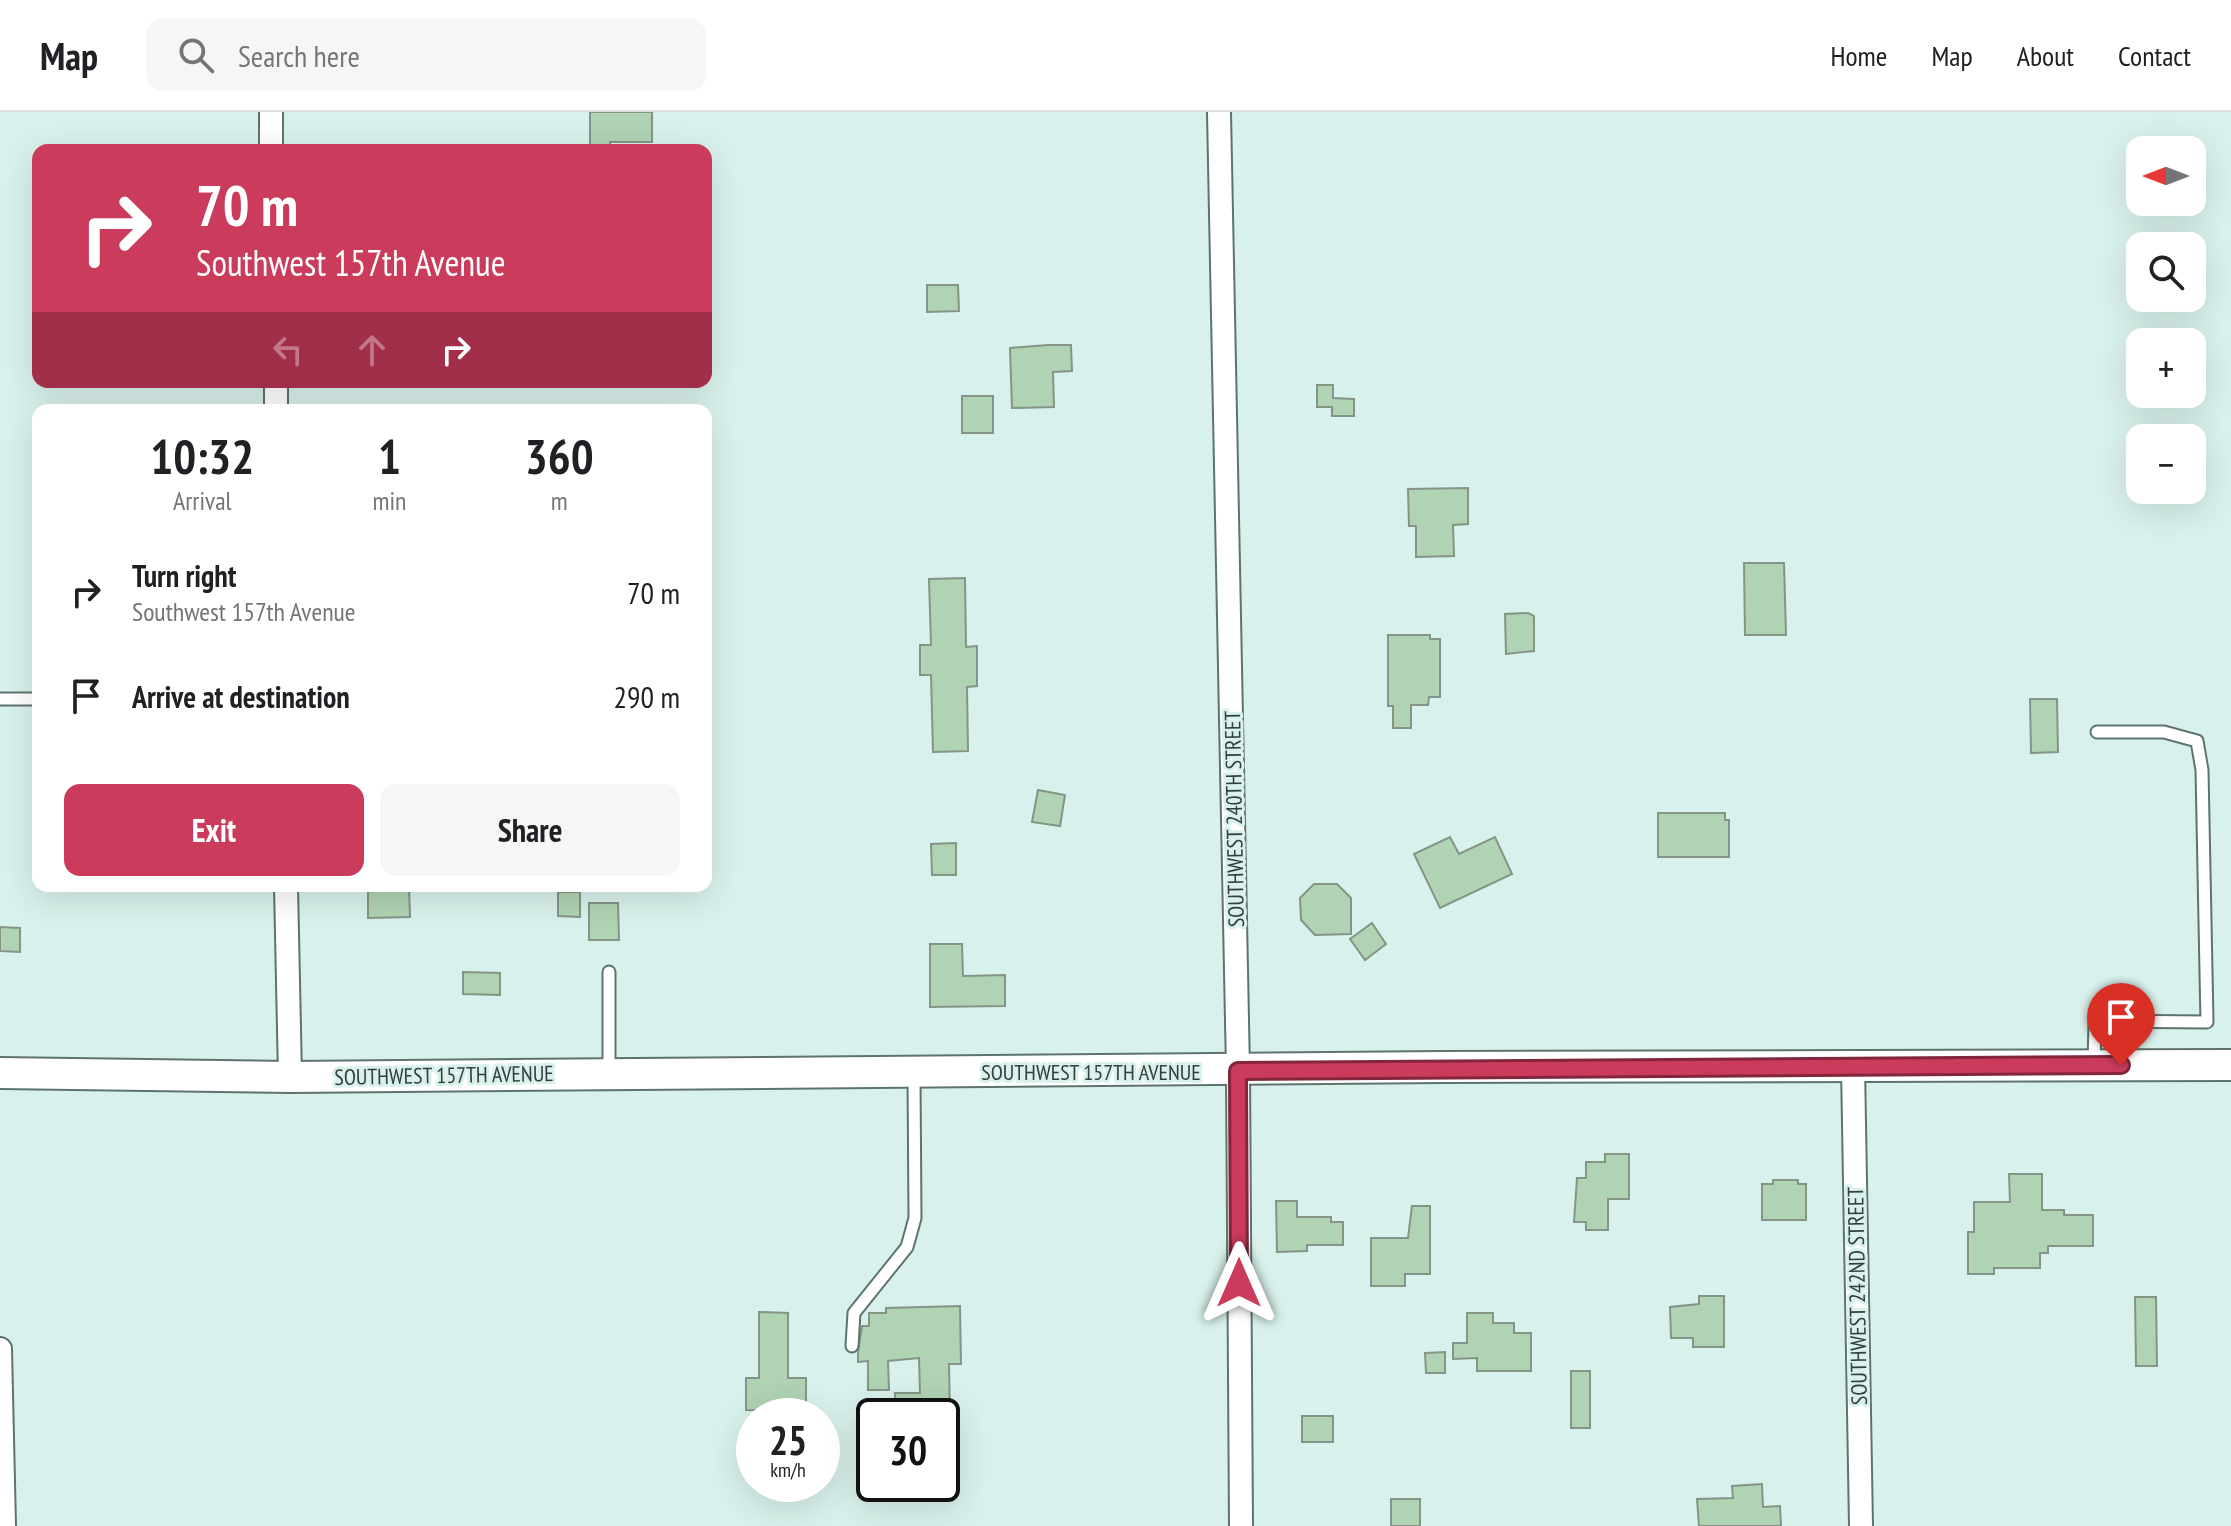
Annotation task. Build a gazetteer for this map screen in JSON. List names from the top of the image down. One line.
{"streets":{"street":["SOUTHWEST 240TH STREET","SOUTHWEST 157TH AVENUE","SOUTHWEST 242ND STREET"]},"crossings":[["SOUTHWEST 240TH STREET","SOUTHWEST 157TH AVENUE"],["SOUTHWEST 157TH AVENUE","SOUTHWEST 242ND STREET"]],"north":"left","page":{"header":"Map","search":"Search here","nav":["Home","Map","About","Contact"],"map_buttons":["+","−"],"turn":["70 m","Southwest 157th Avenue"],"eta":["10:32","Arrival","1","min","360","m"],"list":[{"name":"Turn right","note":"Southwest 157th Avenue","value":"70 m"},{"name":"Arrive at destination","value":"290 m"}],"buttons":["Exit","Share"],"speed":"25 km/h","limit":"30"}}
